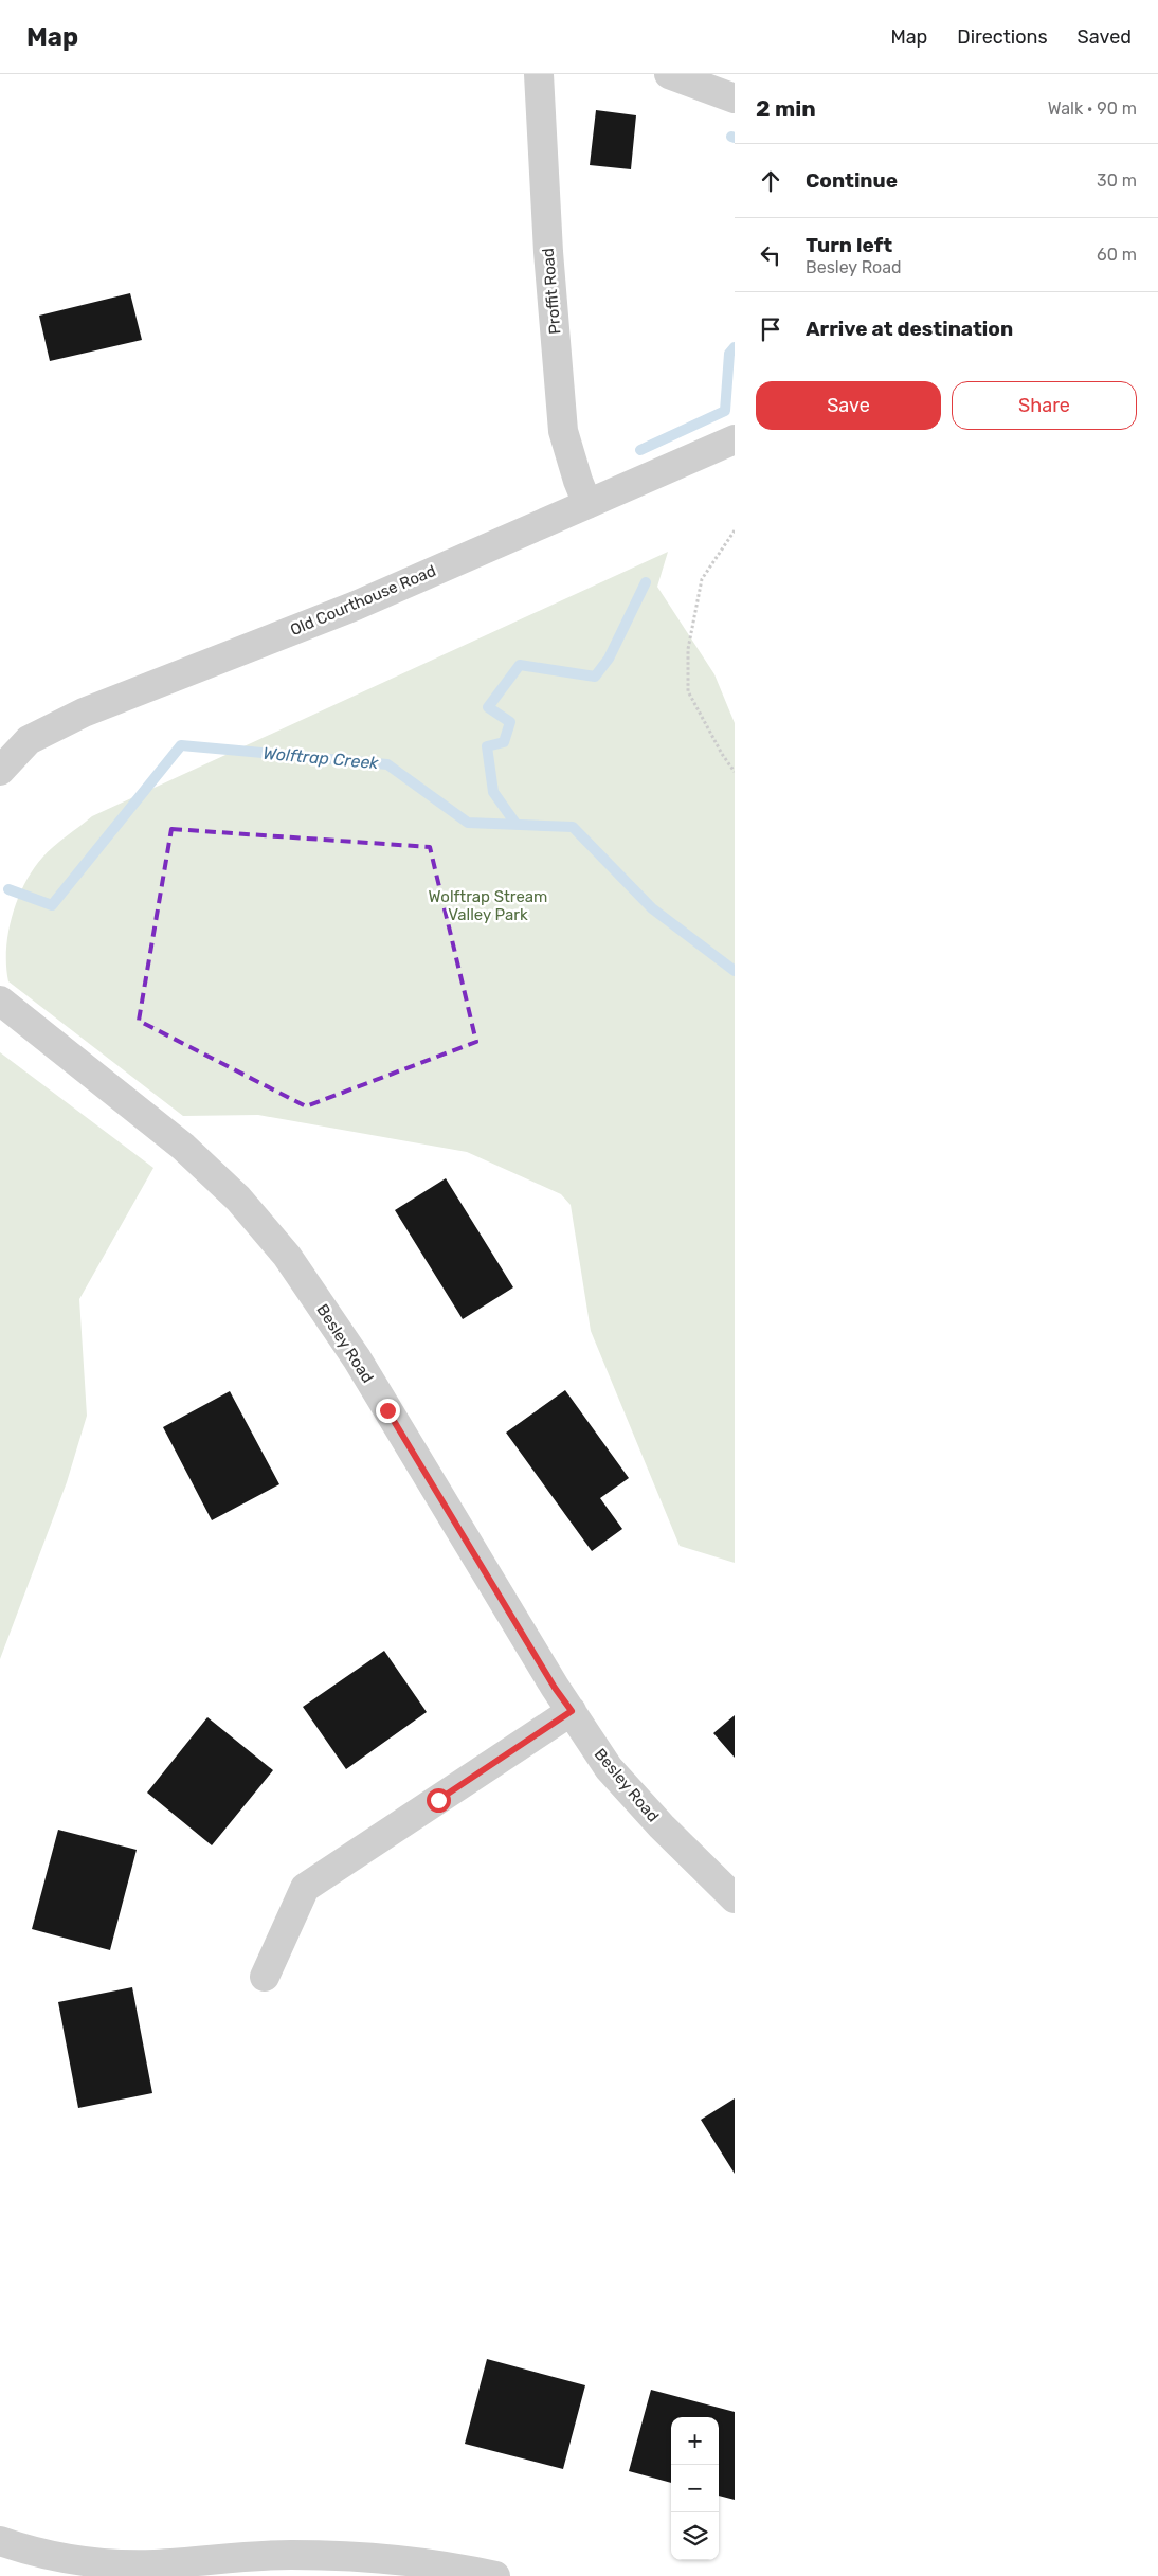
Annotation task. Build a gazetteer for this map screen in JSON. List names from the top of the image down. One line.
{"streets":{"street":["Proffit Road","Old Courthouse Road","Besley Road"]},"crossings":[["Proffit Road","Old Courthouse Road"]],"water":["Wolftrap Creek"],"parks":["Wolftrap Stream Valley Park"],"page":{"header":"Map","nav":["Map","Directions","Saved"],"heading":["2 min","Walk · 90 m"],"list":[["Continue","30 m"],["Turn left","Besley Road","60 m"],"Arrive at destination"],"buttons":["Save","Share"],"map_buttons":["+","−"]}}
